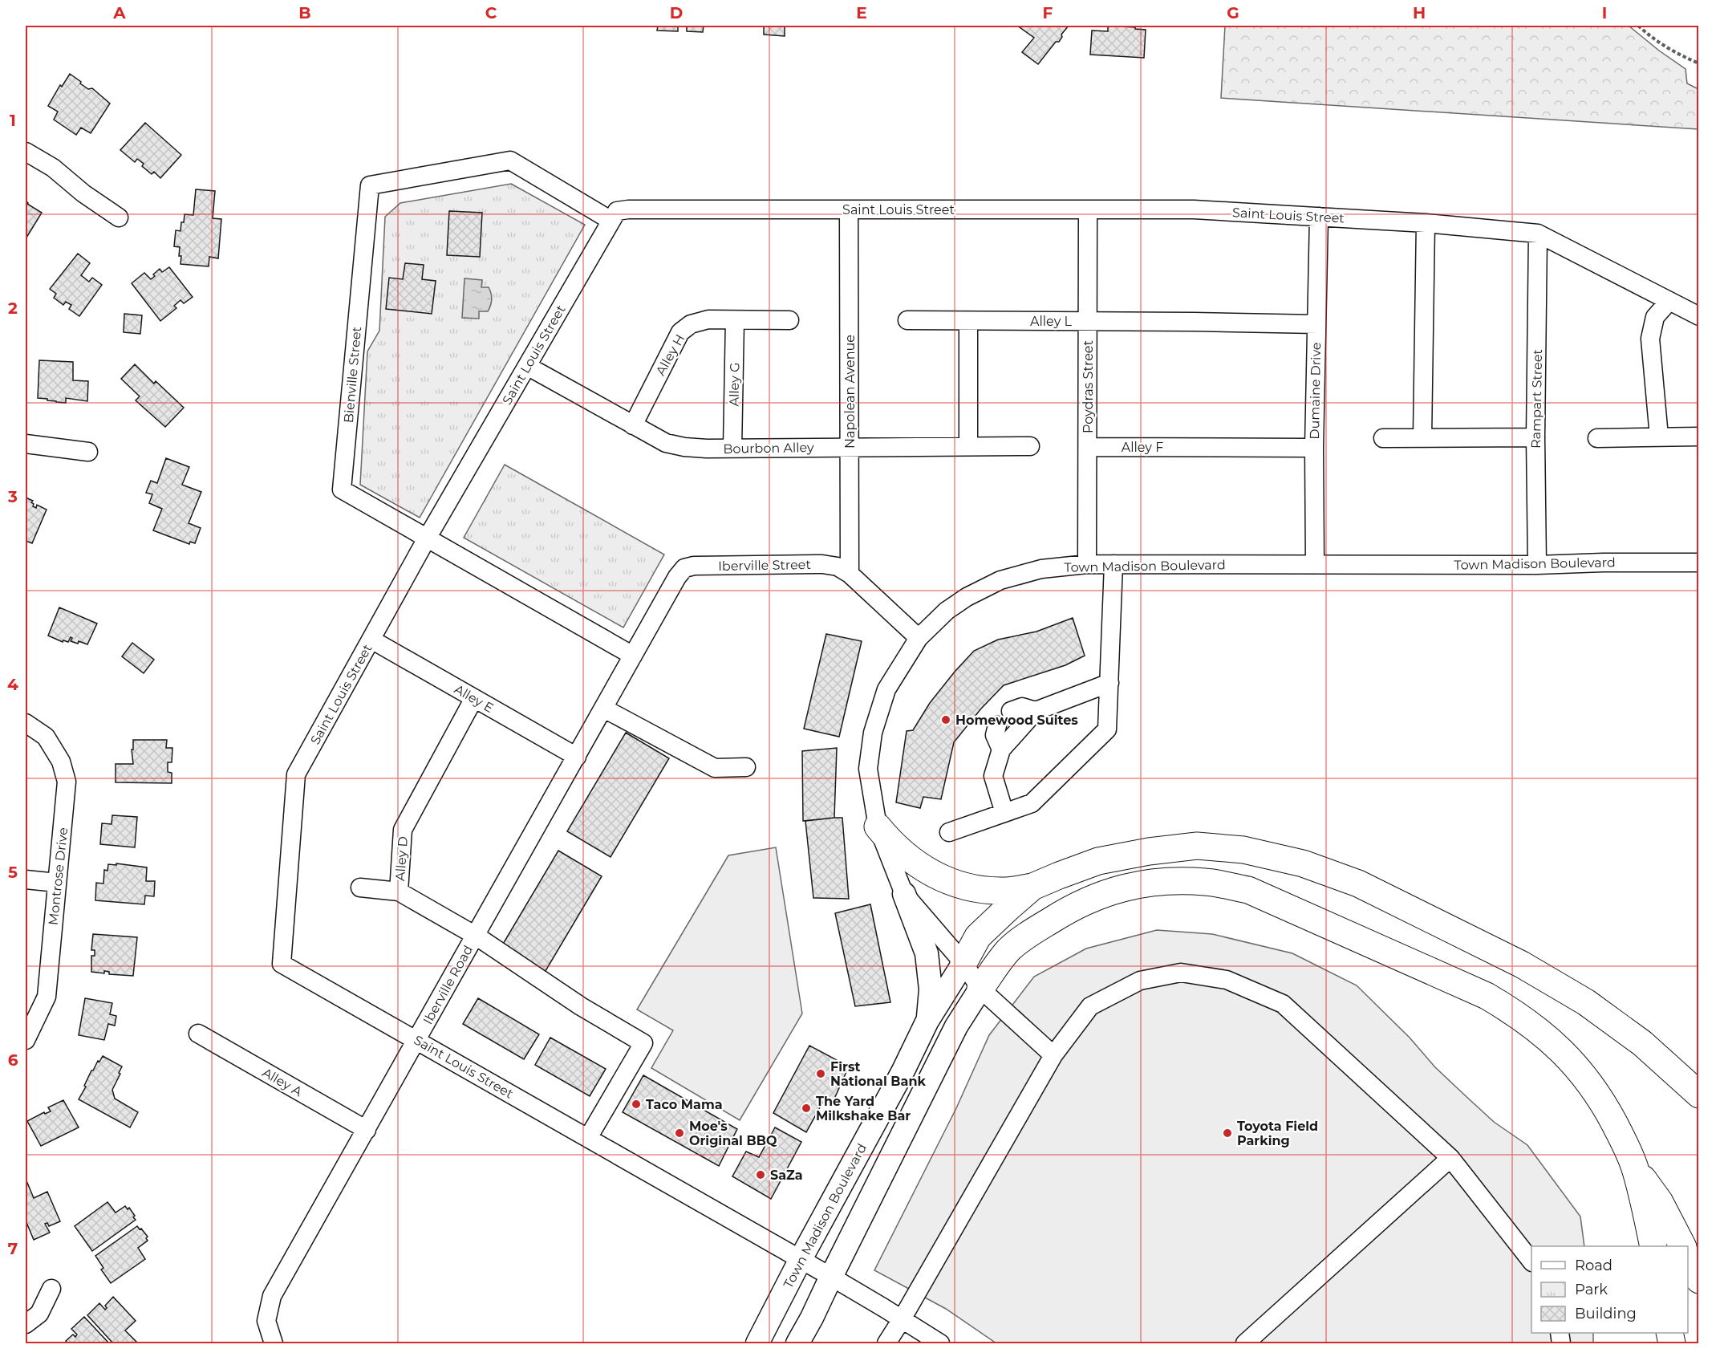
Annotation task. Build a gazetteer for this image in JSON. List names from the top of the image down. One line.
{"streets":{"main road":["Town Madison Boulevard"],"street":["Saint Louis Street","Alley L","Alley H","Bienville Street","Alley G","Poydras Street","Dumaine Drive","Napolean Avenue","Rampart Street","Alley F","Bourbon Alley","Iberville Street","Alley E","Alley D","Montrose Drive","Iberville Road","Alley A"]},"crossings":[["Saint Louis Street","Bienville Street"],["Saint Louis Street","Poydras Street"],["Saint Louis Street","Dumaine Drive"],["Saint Louis Street","Napolean Avenue"],["Saint Louis Street","Rampart Street"],["Saint Louis Street","Bourbon Alley"],["Saint Louis Street","Town Madison Boulevard"],["Saint Louis Street","Alley E"],["Saint Louis Street","Alley D"],["Saint Louis Street","Iberville Road"],["Alley L","Poydras Street"],["Alley L","Dumaine Drive"],["Alley H","Alley G"],["Alley H","Bourbon Alley"],["Bienville Street","Iberville Street"],["Bienville Street","Iberville Road"],["Alley G","Bourbon Alley"],["Poydras Street","Alley F"],["Poydras Street","Town Madison Boulevard"],["Dumaine Drive","Alley F"],["Dumaine Drive","Town Madison Boulevard"],["Napolean Avenue","Bourbon Alley"],["Napolean Avenue","Iberville Street"],["Rampart Street","Town Madison Boulevard"],["Town Madison Boulevard","Iberville Street"],["Iberville Street","Iberville Road"],["Alley E","Alley D"],["Alley E","Iberville Road"],["Alley D","Iberville Road"],["Iberville Road","Alley A"]],"places":["Homewood Suites","First National Bank","Taco Mama","The Yard Milkshake Bar","Moe's Original BBQ","Toyota Field Parking","SaZa"],"legend":["Road","Park","Building"],"grid":{"columns":["A","B","C","D","E","F","G","H","I"],"rows":["1","2","3","4","5","6","7"]}}
